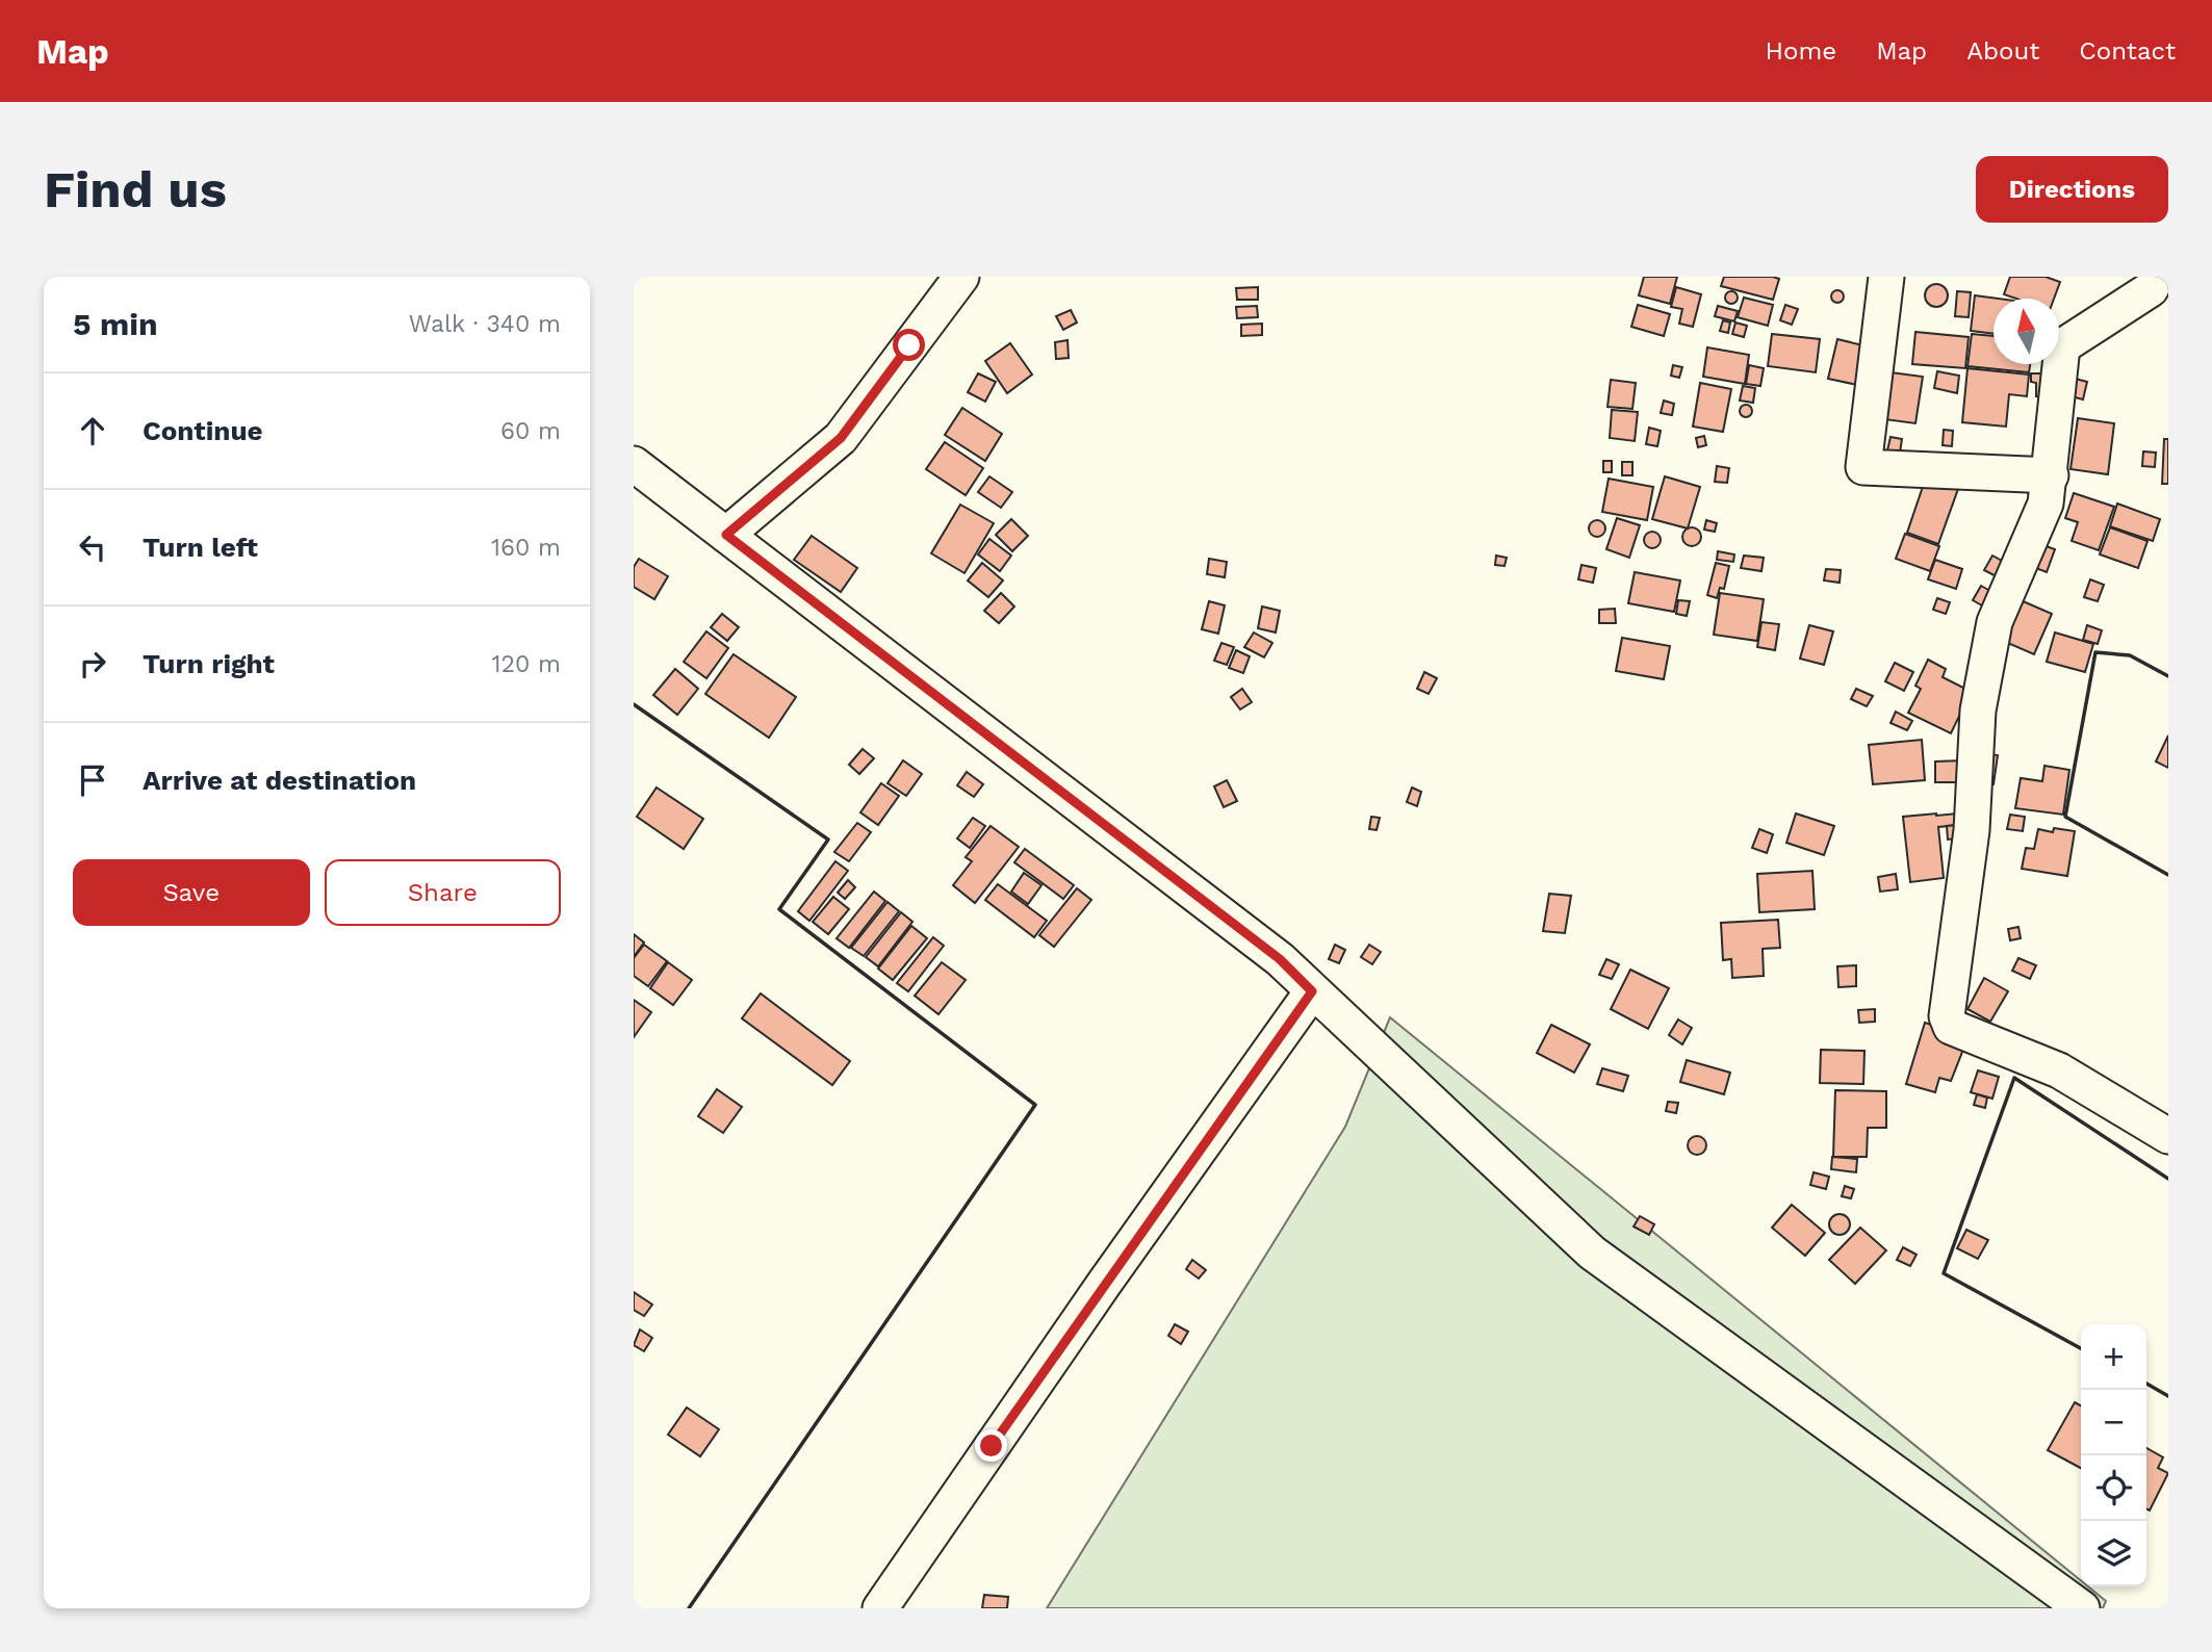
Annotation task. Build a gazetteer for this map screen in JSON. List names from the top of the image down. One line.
{"north":"top","page":{"header":"Map","nav":["Home","Map","About","Contact"],"buttons":["Directions",["Save","Share"]],"title":"Find us","heading":["5 min","Walk · 340 m"],"list":[["Continue","60 m"],["Turn left","160 m"],["Turn right","120 m"],"Arrive at destination"],"map_buttons":["+","−"]}}
